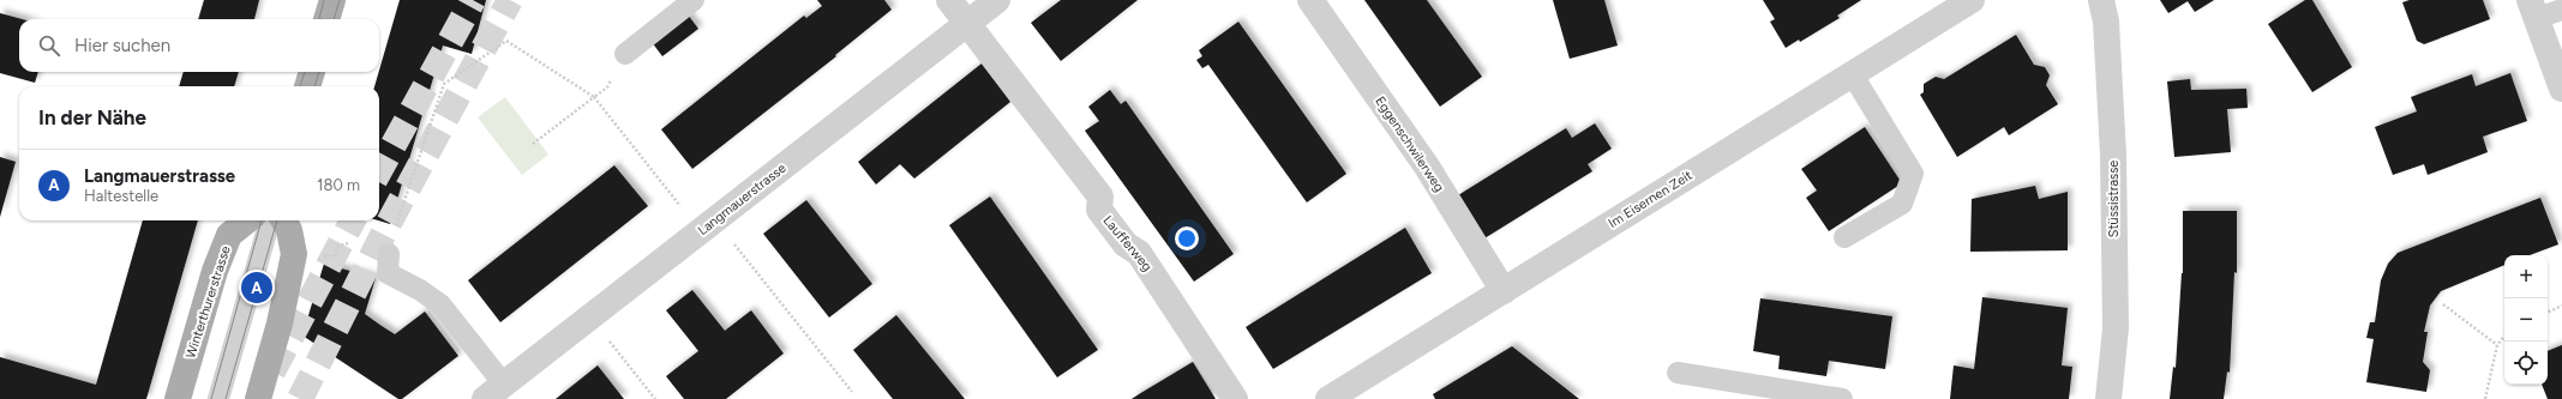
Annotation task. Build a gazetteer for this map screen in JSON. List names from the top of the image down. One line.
{"streets":{"main road":["Winterthurerstrasse"],"street":["Eggenschwilerweg","Langmauerstrasse","Im Eisernen Zeit","Stüssistrasse","Laufferweg"]},"crossings":[["Eggenschwilerweg","Im Eisernen Zeit"],["Langmauerstrasse","Laufferweg"]],"page":{"search":"Hier suchen","heading":"In der Nähe","list":[{"mark":"A","name":"Langmauerstrasse","note":"Haltestelle","value":"180 m"}],"map_buttons":["+","−"],"pins":"A"}}
